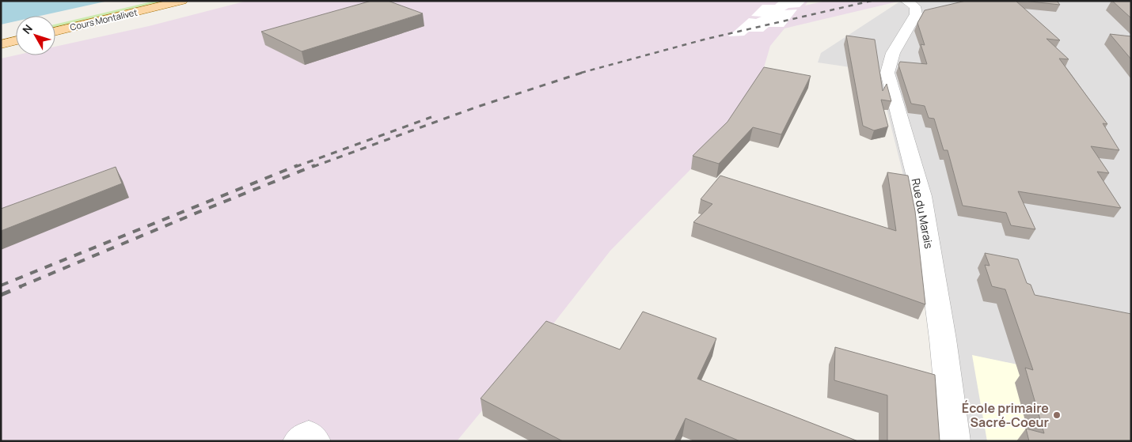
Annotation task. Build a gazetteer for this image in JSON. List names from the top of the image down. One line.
{"streets":{"main road":["Cours Montalivet"],"street":["Rue du Marais"]},"places":["École primaire Sacré-Coeur"],"north":"top left"}
